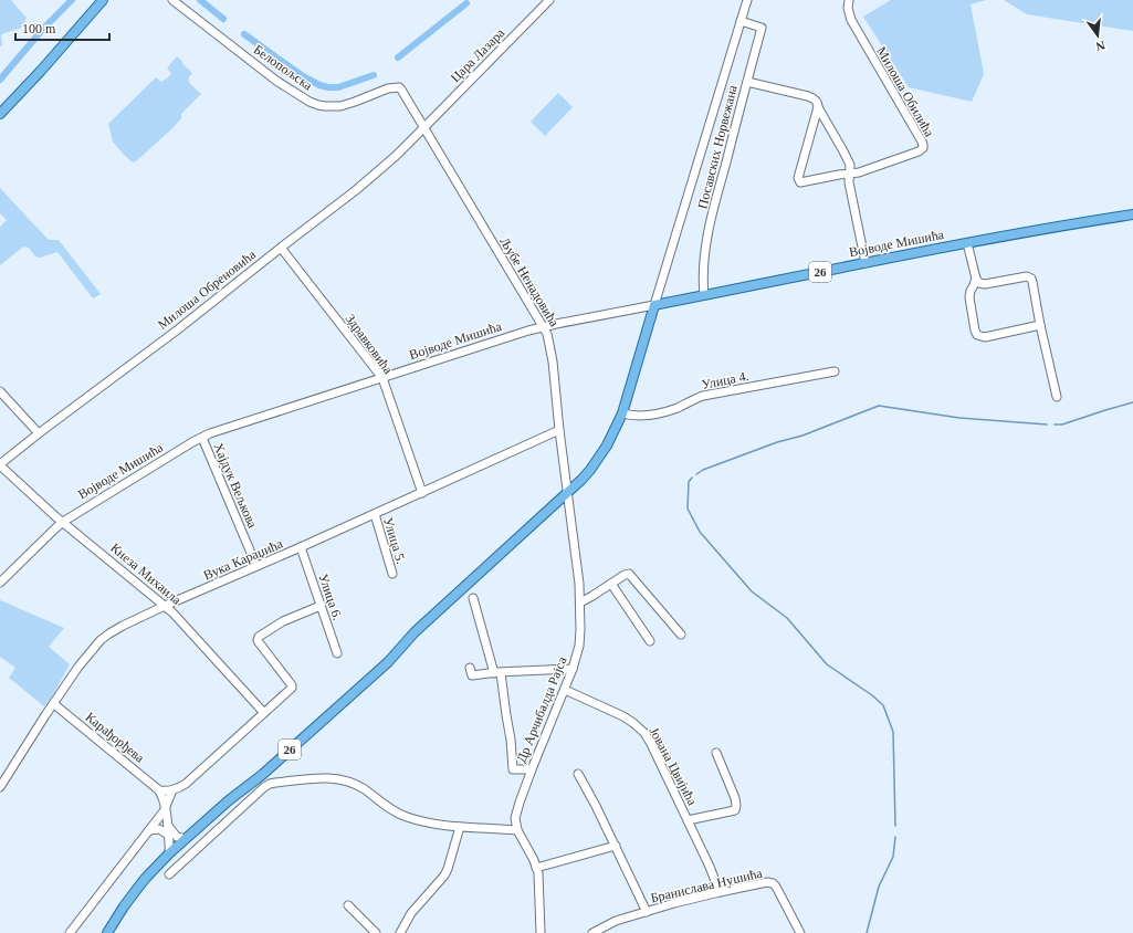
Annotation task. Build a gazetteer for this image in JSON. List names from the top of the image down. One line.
{"streets":{"main road":["Војводе Мишића","26"],"street":["Цара Лазара","Белопољска","Милоша Обилића","Посавских Норвежана","Љубе Ненадовића","Милоша Обреновића","Здравковића","Улица 4.","Хајдук Вељкова","Улица 5.","Вука Караџића","Кнеза Михаила","Улица 6.","Др Арчибалда Рајса","Карађорђева","Јована Цвијића","Бранислава Нушића"]},"crossings":[["Цара Лазара","Белопољска"],["Цара Лазара","Љубе Ненадовића"],["Цара Лазара","Милоша Обреновића"],["Белопољска","Љубе Ненадовића"],["Белопољска","Милоша Обреновића"],["Посавских Норвежана","Војводе Мишића"],["Војводе Мишића","26"],["Војводе Мишића","Љубе Ненадовића"],["Војводе Мишића","Здравковића"],["Војводе Мишића","Хајдук Вељкова"],["Војводе Мишића","Кнеза Михаила"],["26","Љубе Ненадовића"],["26","Улица 4."],["26","Др Арчибалда Рајса"],["26","Карађорђева"],["Љубе Ненадовића","Милоша Обреновића"],["Љубе Ненадовића","Вука Караџића"],["Љубе Ненадовића","Др Арчибалда Рајса"],["Милоша Обреновића","Здравковића"],["Милоша Обреновића","Кнеза Михаила"],["Здравковића","Вука Караџића"],["Хајдук Вељкова","Вука Караџића"],["Улица 5.","Вука Караџића"],["Вука Караџића","Кнеза Михаила"],["Вука Караџића","Улица 6."],["Вука Караџића","Карађорђева"],["Др Арчибалда Рајса","Јована Цвијића"],["Јована Цвијића","Бранислава Нушића"]],"scale_bar":"100 m","north":"bottom"}
